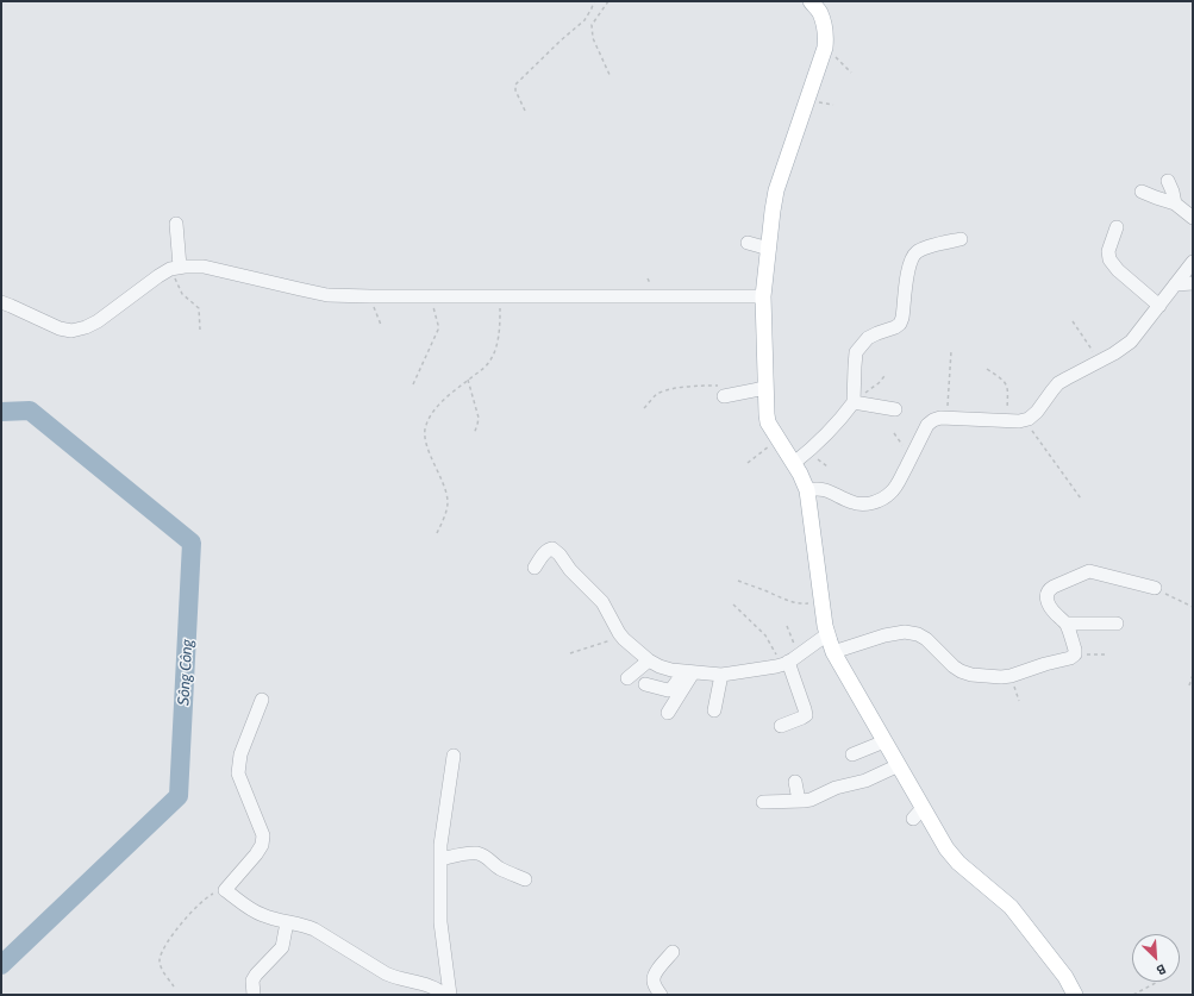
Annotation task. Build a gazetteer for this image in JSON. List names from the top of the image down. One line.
{"water":["Sông Công"],"north":"bottom right"}
